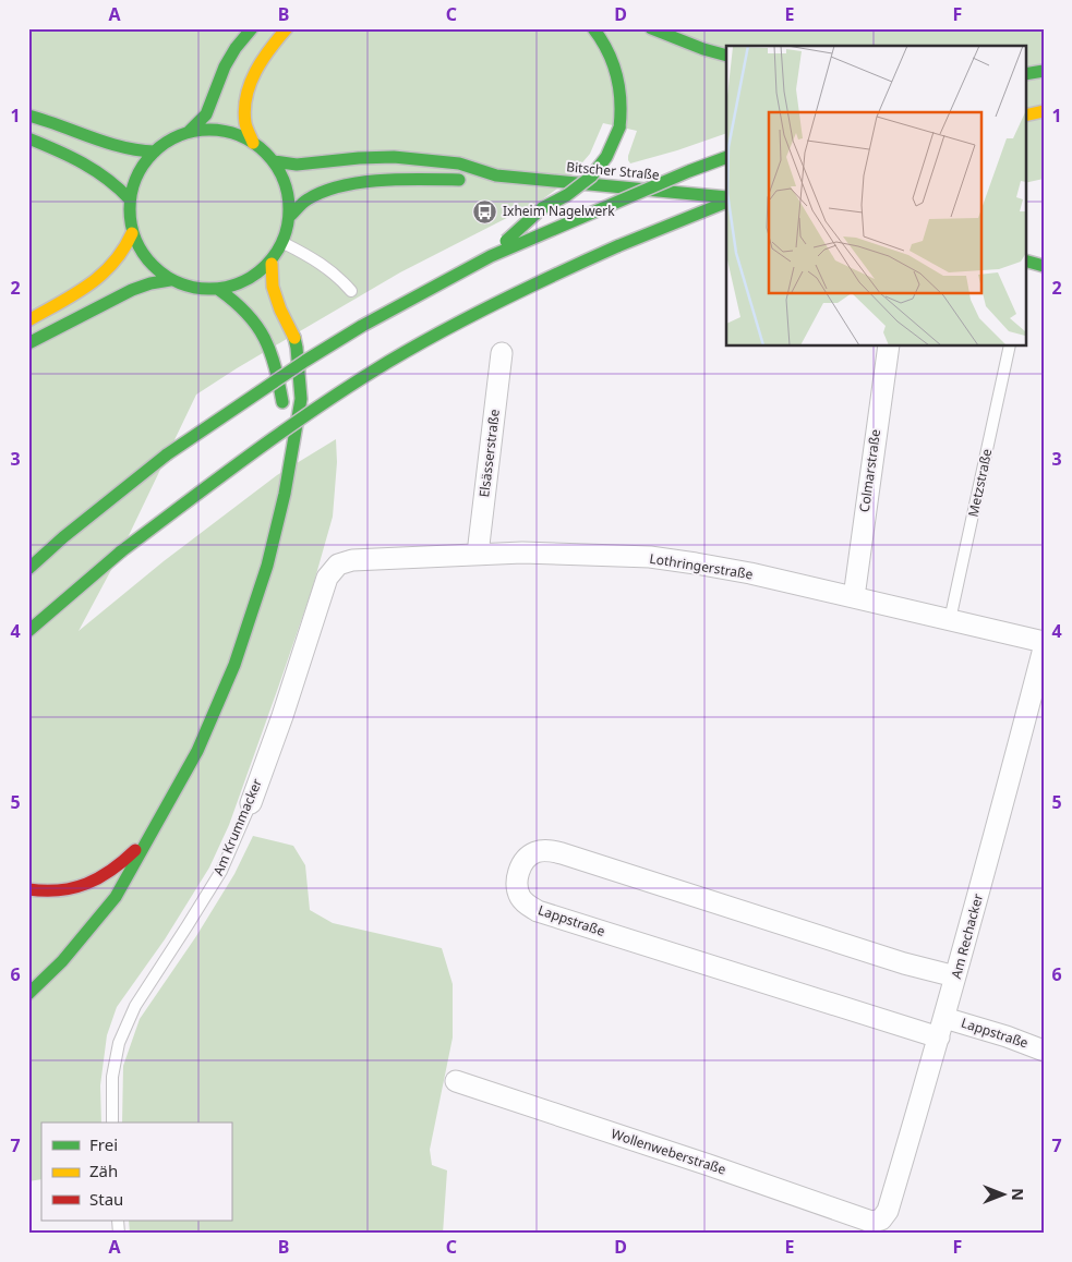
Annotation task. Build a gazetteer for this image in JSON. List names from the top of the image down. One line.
{"streets":{"main road":["Bitscher Straße"],"street":["Elsässerstraße","Colmarstraße","Lothringerstraße","Am Krummacker","Lappstraße","Am Rechacker","Wollenweberstraße"],"lane":["Metzstraße"]},"crossings":[["Elsässerstraße","Lothringerstraße"],["Colmarstraße","Lothringerstraße"],["Metzstraße","Lothringerstraße"],["Lothringerstraße","Am Krummacker"],["Lappstraße","Am Rechacker"],["Am Rechacker","Wollenweberstraße"]],"places":{"bus stop":["Ixheim Nagelwerk"]},"legend":["Frei","Zäh","Stau"],"north":"right","grid":{"columns":["A","B","C","D","E","F"],"rows":["1","2","3","4","5","6","7"]}}
